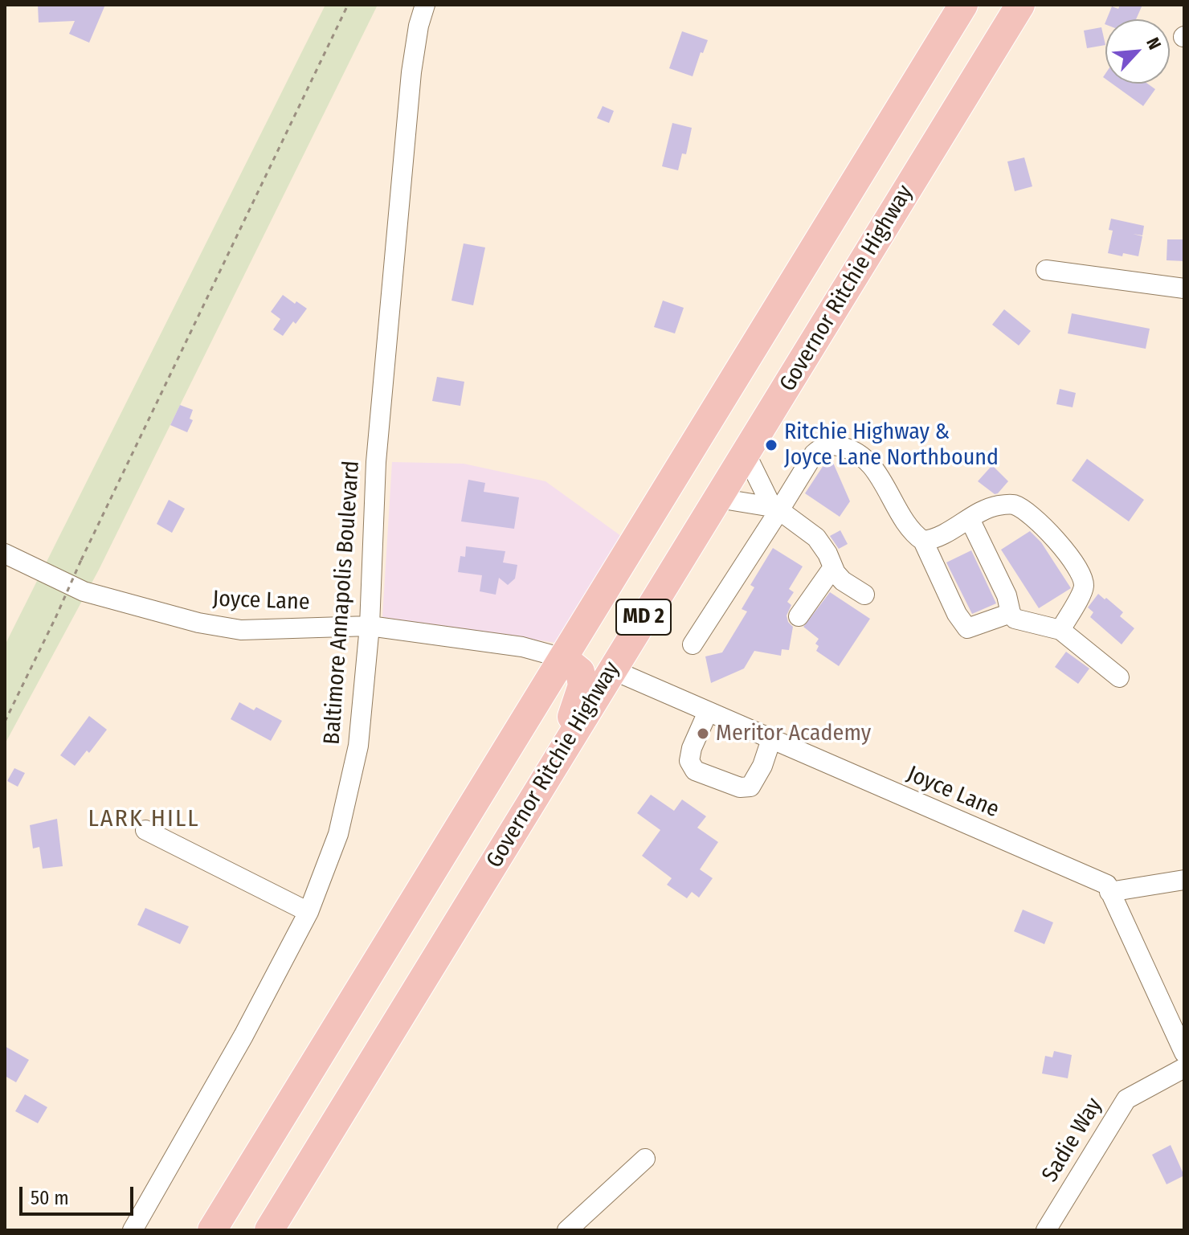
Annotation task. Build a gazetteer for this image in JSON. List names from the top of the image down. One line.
{"streets":{"highway":["Governor Ritchie Highway","MD 2"],"street":["Joyce Lane","Baltimore Annapolis Boulevard","Sadie Way"]},"crossings":[["Governor Ritchie Highway","Joyce Lane"],["Joyce Lane","Baltimore Annapolis Boulevard"]],"districts":["LARK HILL"],"places":["Ritchie Highway & Joyce Lane Northbound","Meritor Academy"],"scale_bar":"50 m","north":"top right"}
